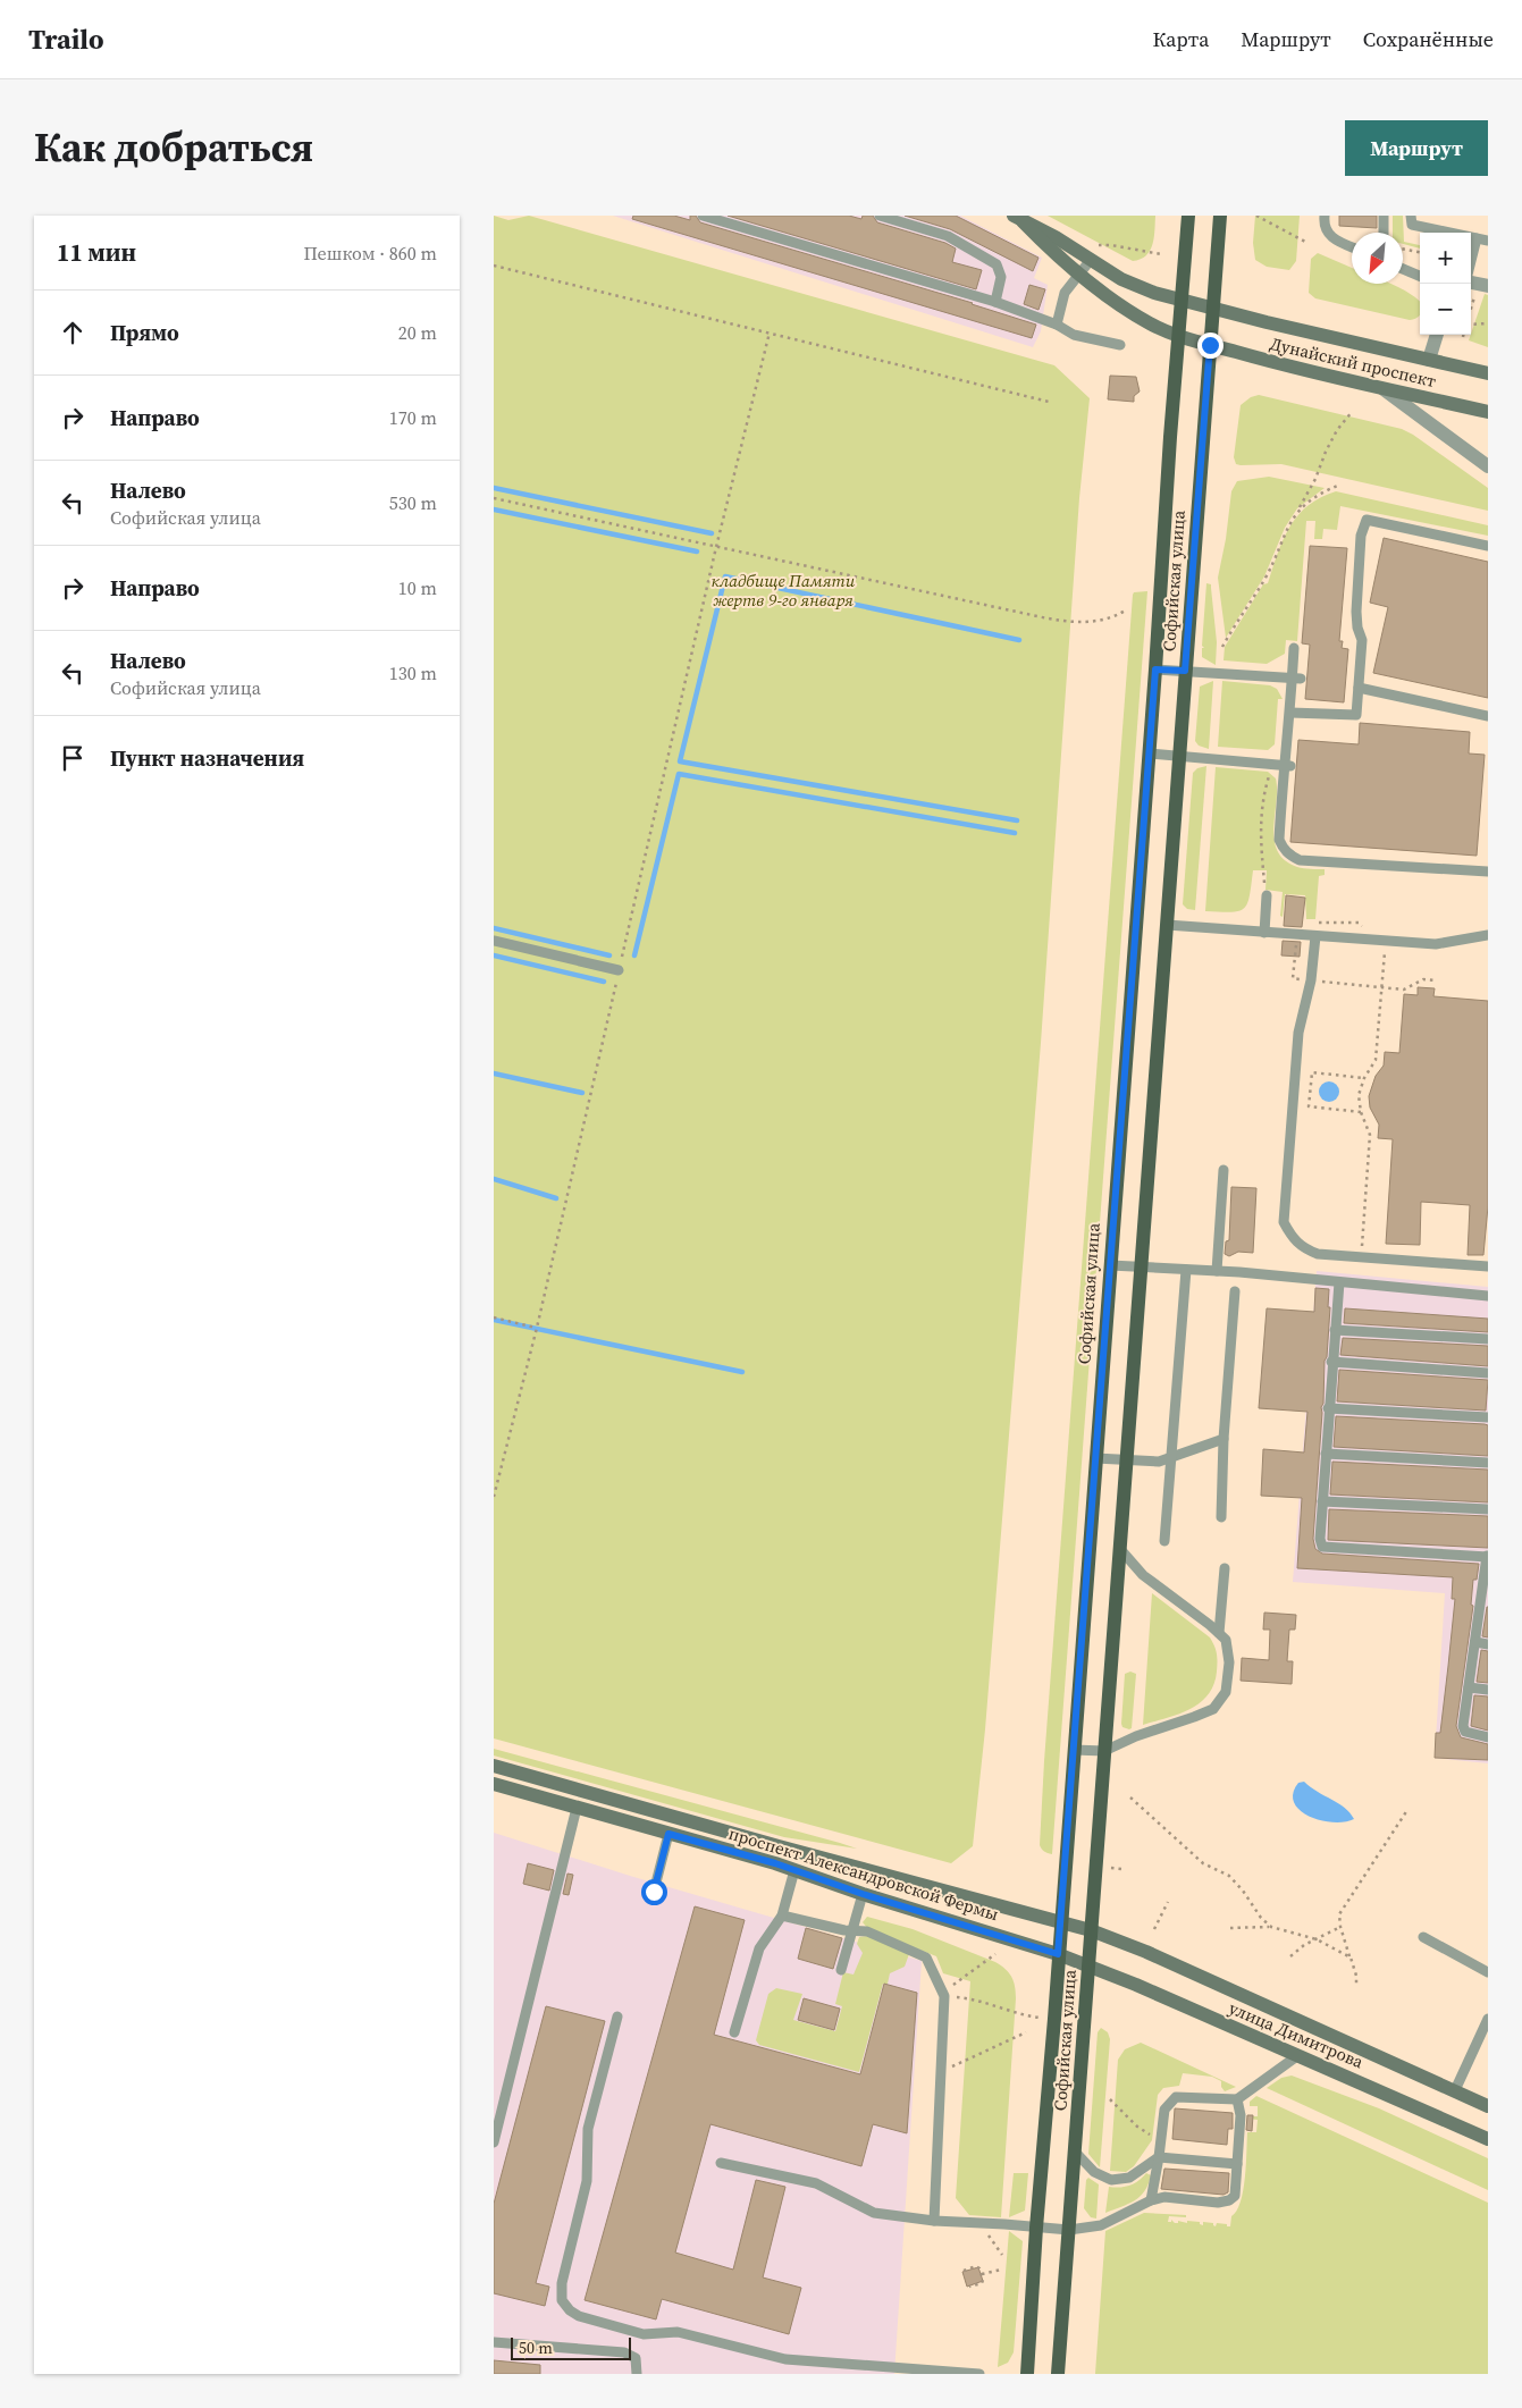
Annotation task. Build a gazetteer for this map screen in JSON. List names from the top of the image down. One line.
{"streets":{"main road":["Дунайский проспект","Софийская улица","проспект Александровской Фермы","улица Димитрова"]},"crossings":[["Дунайский проспект","Софийская улица"],["Софийская улица","проспект Александровской Фермы"],["Софийская улица","улица Димитрова"],["проспект Александровской Фермы","улица Димитрова"]],"parks":["кладбище Памяти жертв 9-го января"],"scale_bar":"50 m","north":"bottom left","page":{"header":"Trailo","nav":["Карта","Маршрут","Сохранённые"],"title":"Как добраться","buttons":"Маршрут","heading":["11 мин","Пешком · 860 m"],"map_buttons":["+","−"],"list":[["Прямо","20 m"],["Направо","170 m"],["Налево","Софийская улица","530 m"],["Направо","10 m"],["Налево","Софийская улица","130 m"],"Пункт назначения"],"scale":"50 m"}}
